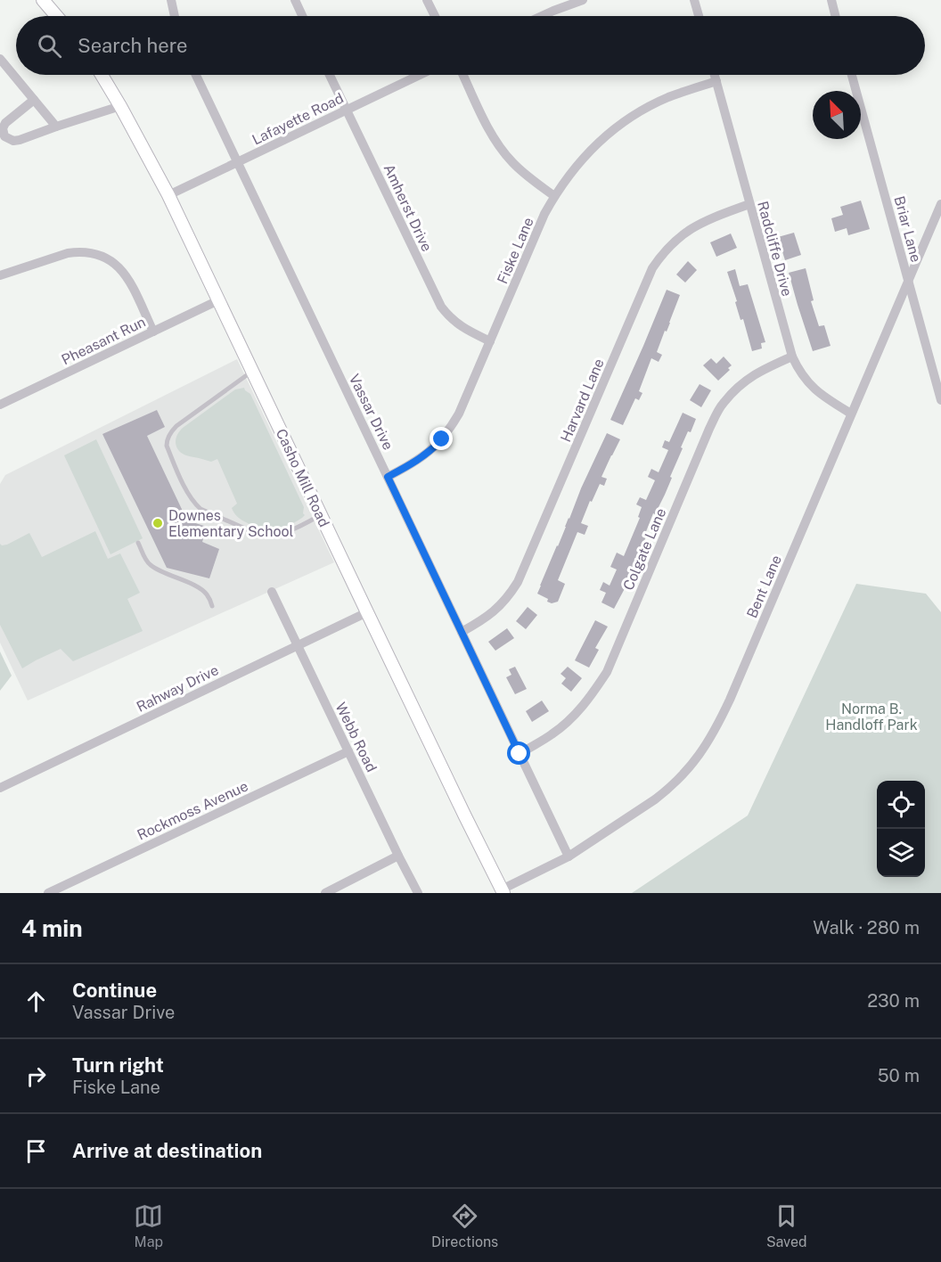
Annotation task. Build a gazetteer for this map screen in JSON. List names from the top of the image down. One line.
{"streets":{"street":["Lafayette Road","Amherst Drive","Briar Lane","Radcliffe Drive","Fiske Lane","Pheasant Run","Harvard Lane","Vassar Drive","Casho Mill Road","Colgate Lane","Bent Lane","Rahway Drive","Webb Road","Rockmoss Avenue"]},"crossings":[["Lafayette Road","Amherst Drive"],["Lafayette Road","Vassar Drive"],["Lafayette Road","Casho Mill Road"],["Amherst Drive","Fiske Lane"],["Briar Lane","Bent Lane"],["Radcliffe Drive","Fiske Lane"],["Radcliffe Drive","Harvard Lane"],["Radcliffe Drive","Colgate Lane"],["Radcliffe Drive","Bent Lane"],["Fiske Lane","Vassar Drive"],["Pheasant Run","Casho Mill Road"],["Harvard Lane","Vassar Drive"],["Vassar Drive","Colgate Lane"],["Vassar Drive","Bent Lane"],["Casho Mill Road","Bent Lane"],["Casho Mill Road","Rahway Drive"],["Rahway Drive","Webb Road"],["Webb Road","Rockmoss Avenue"]],"parks":["Norma B. Handloff Park"],"places":["Downes Elementary School"],"north":"top left","page":{"search":"Search here","heading":["4 min","Walk · 280 m"],"list":[["Continue","Vassar Drive","230 m"],["Turn right","Fiske Lane","50 m"],"Arrive at destination"],"nav":["Map","Directions","Saved"]}}
